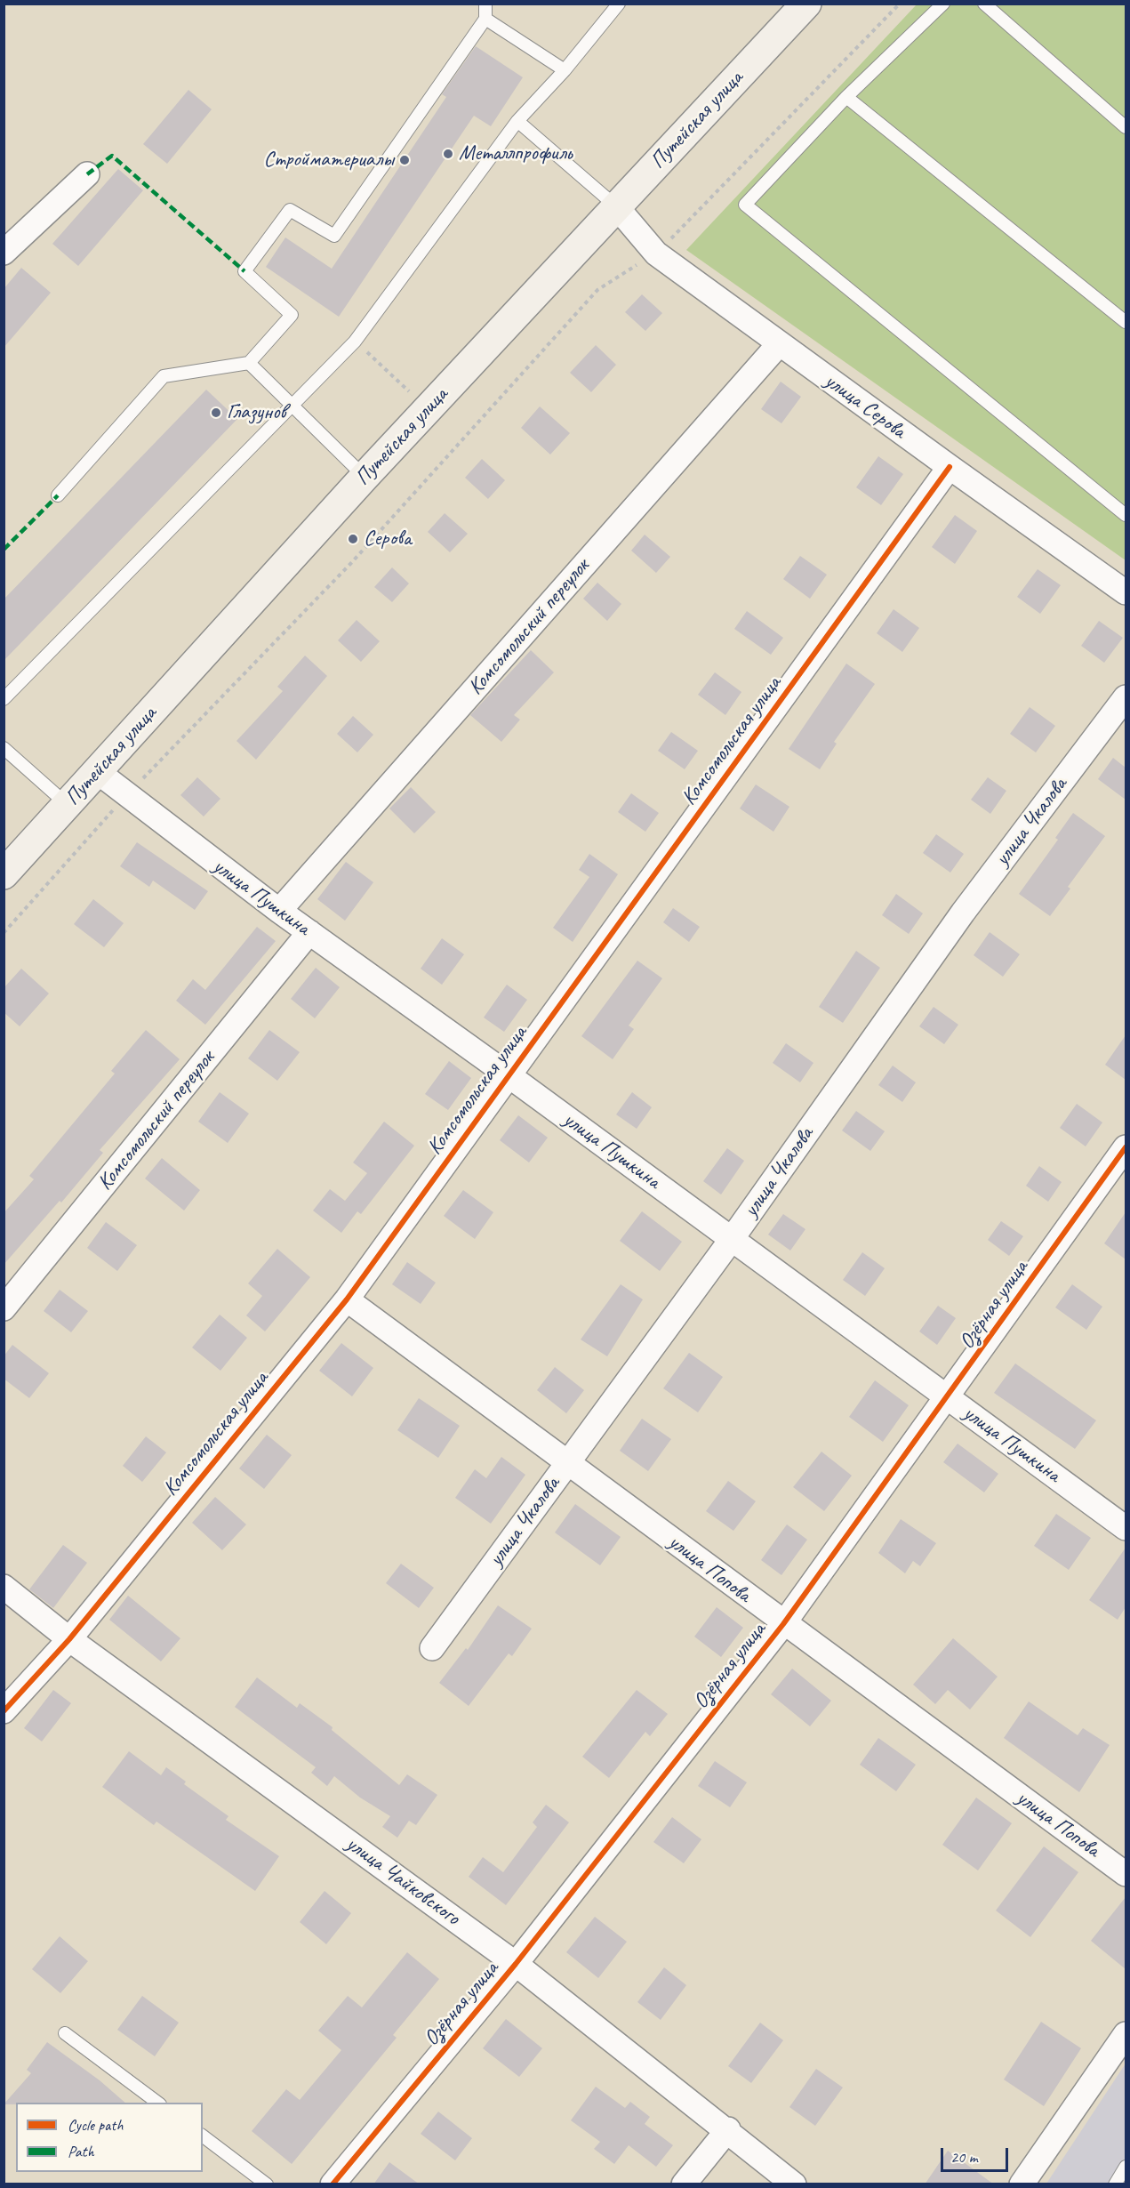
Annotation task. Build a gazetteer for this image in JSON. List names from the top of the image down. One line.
{"streets":{"main road":["Путейская улица"],"street":["улица Серова","Комсомольский переулок","Комсомольская улица","улица Чкалова","улица Пушкина","Озёрная улица","улица Попова","улица Чайковского"]},"crossings":[["Путейская улица","улица Серова"],["Путейская улица","улица Пушкина"],["улица Серова","Комсомольский переулок"],["улица Серова","Комсомольская улица"],["Комсомольский переулок","улица Пушкина"],["Комсомольская улица","улица Пушкина"],["Комсомольская улица","улица Попова"],["Комсомольская улица","улица Чайковского"],["улица Чкалова","улица Пушкина"],["улица Чкалова","улица Попова"],["улица Пушкина","Озёрная улица"],["Озёрная улица","улица Попова"],["Озёрная улица","улица Чайковского"]],"places":["Металлпрофиль","Стройматериалы","Глазунов","Серова"],"legend":["Cycle path","Path"],"scale_bar":"20 m"}
